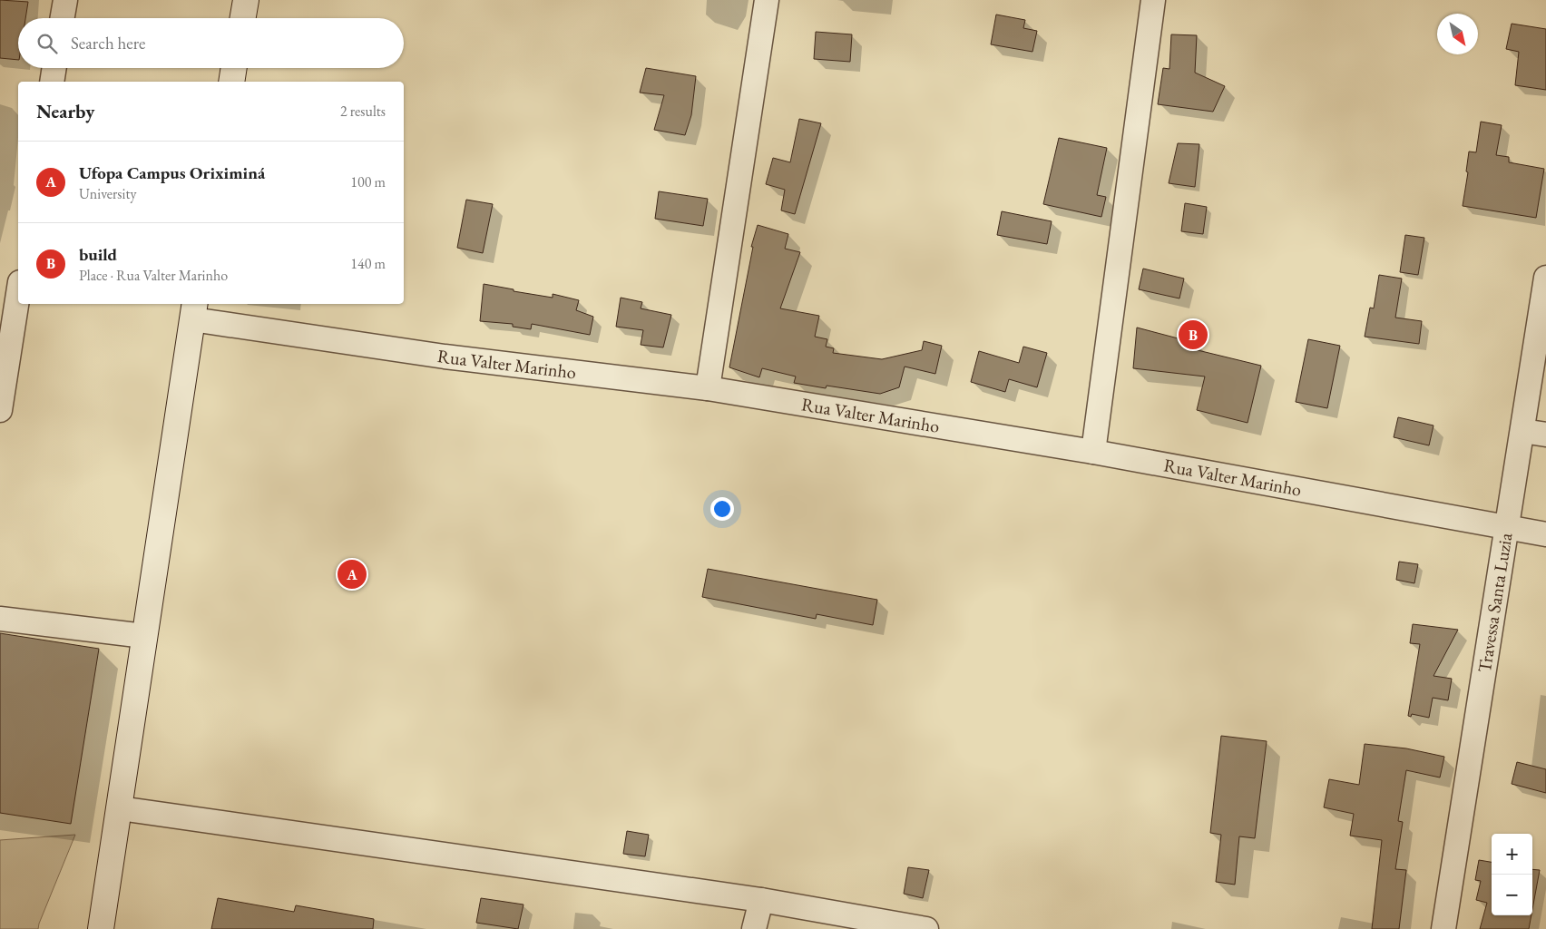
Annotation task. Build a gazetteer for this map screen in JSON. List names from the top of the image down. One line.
{"streets":{"street":["Rua Valter Marinho","Travessa Santa Luzia"]},"crossings":[["Rua Valter Marinho","Travessa Santa Luzia"]],"north":"bottom right","page":{"search":"Search here","heading":["Nearby","2 results"],"list":[{"mark":"A","name":"Ufopa Campus Oriximiná","note":"University","value":"100 m"},{"mark":"B","name":"build","note":"Place · Rua Valter Marinho","value":"140 m"}],"pins":["B","A"],"map_buttons":["+","−"]}}
